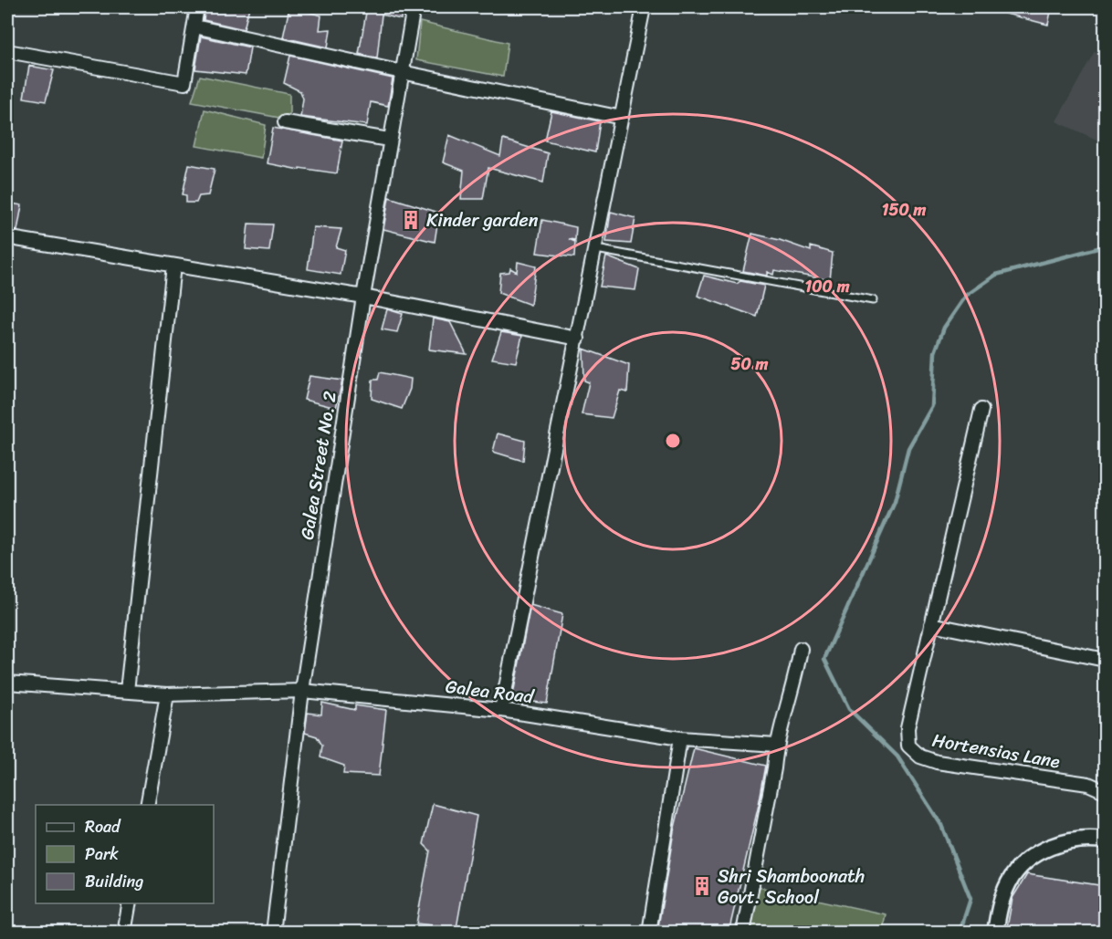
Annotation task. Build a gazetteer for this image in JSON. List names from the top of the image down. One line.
{"streets":{"street":["Galea Street No. 2","Galea Road","Hortensias Lane"]},"crossings":[["Galea Street No. 2","Galea Road"]],"places":{"building":["Kinder garden","Shri Shamboonath Govt. School"]},"legend":["Road","Park","Building"],"rings":["150 m","100 m","50 m"]}
